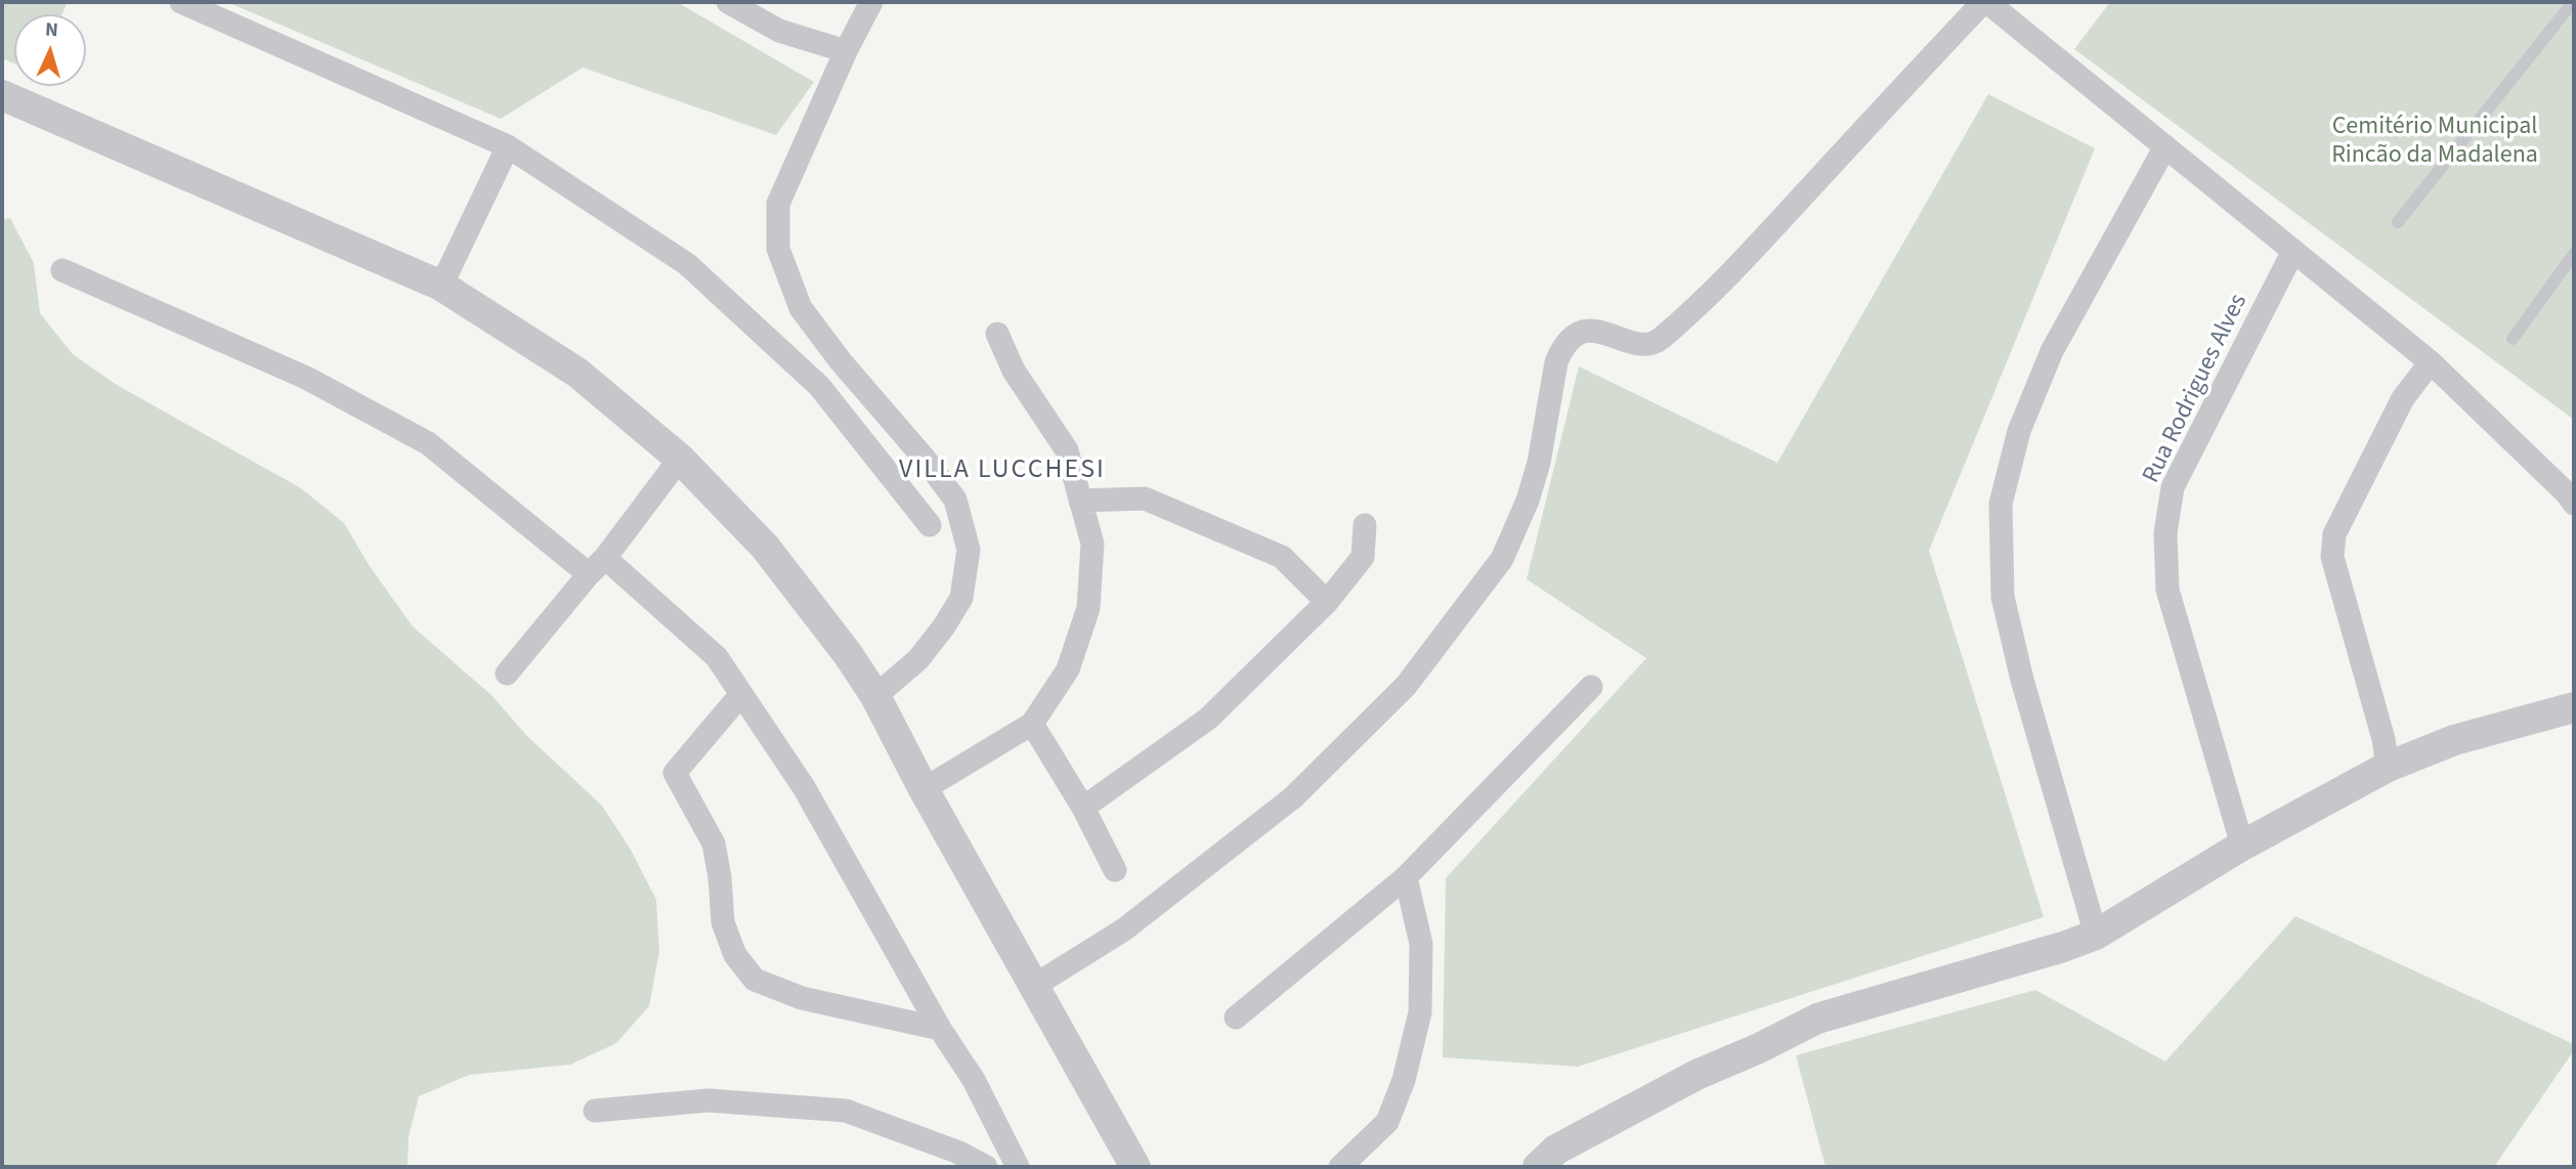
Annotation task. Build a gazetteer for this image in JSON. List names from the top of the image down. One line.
{"streets":{"street":["Rua Rodrigues Alves"]},"districts":["VILLA LUCCHESI"],"parks":["Cemitério Municipal Rincão da Madalena"],"north":"top"}
